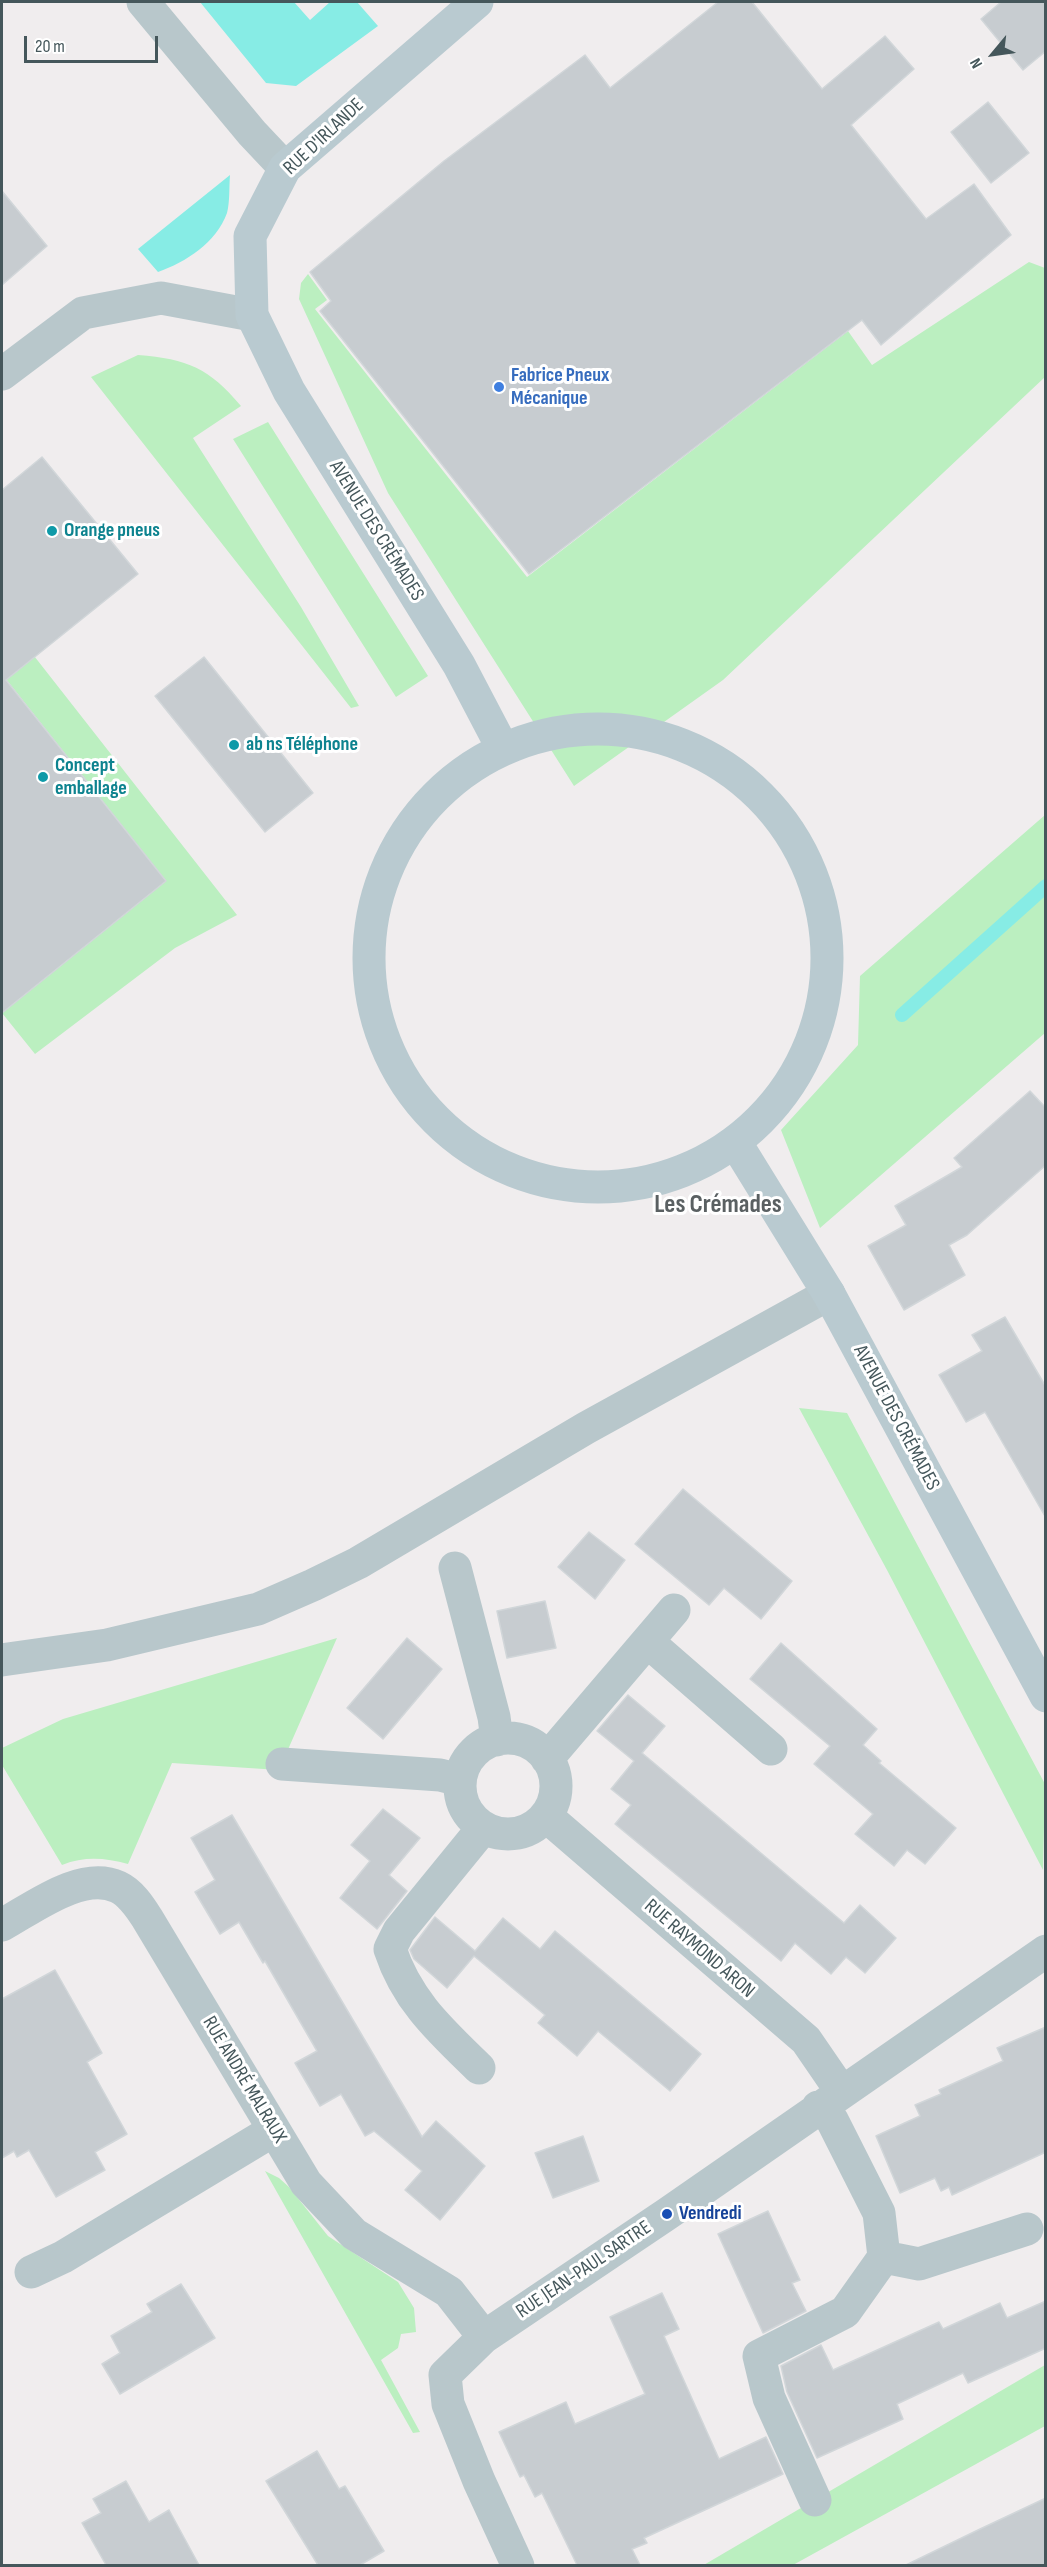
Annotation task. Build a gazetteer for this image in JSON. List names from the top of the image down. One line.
{"streets":{"street":["RUE D'IRLANDE","AVENUE DES CRÉMADES","RUE RAYMOND ARON","RUE ANDRÉ MALRAUX","RUE JEAN-PAUL SARTRE"]},"crossings":[["RUE D'IRLANDE","AVENUE DES CRÉMADES"],["RUE RAYMOND ARON","RUE JEAN-PAUL SARTRE"],["RUE ANDRÉ MALRAUX","RUE JEAN-PAUL SARTRE"]],"districts":["Les Crémades"],"places":["Fabrice Pneux Mécanique","Orange pneus","ab ns Téléphone","Concept emballage","Vendredi"],"scale_bar":"20 m","north":"bottom left"}
